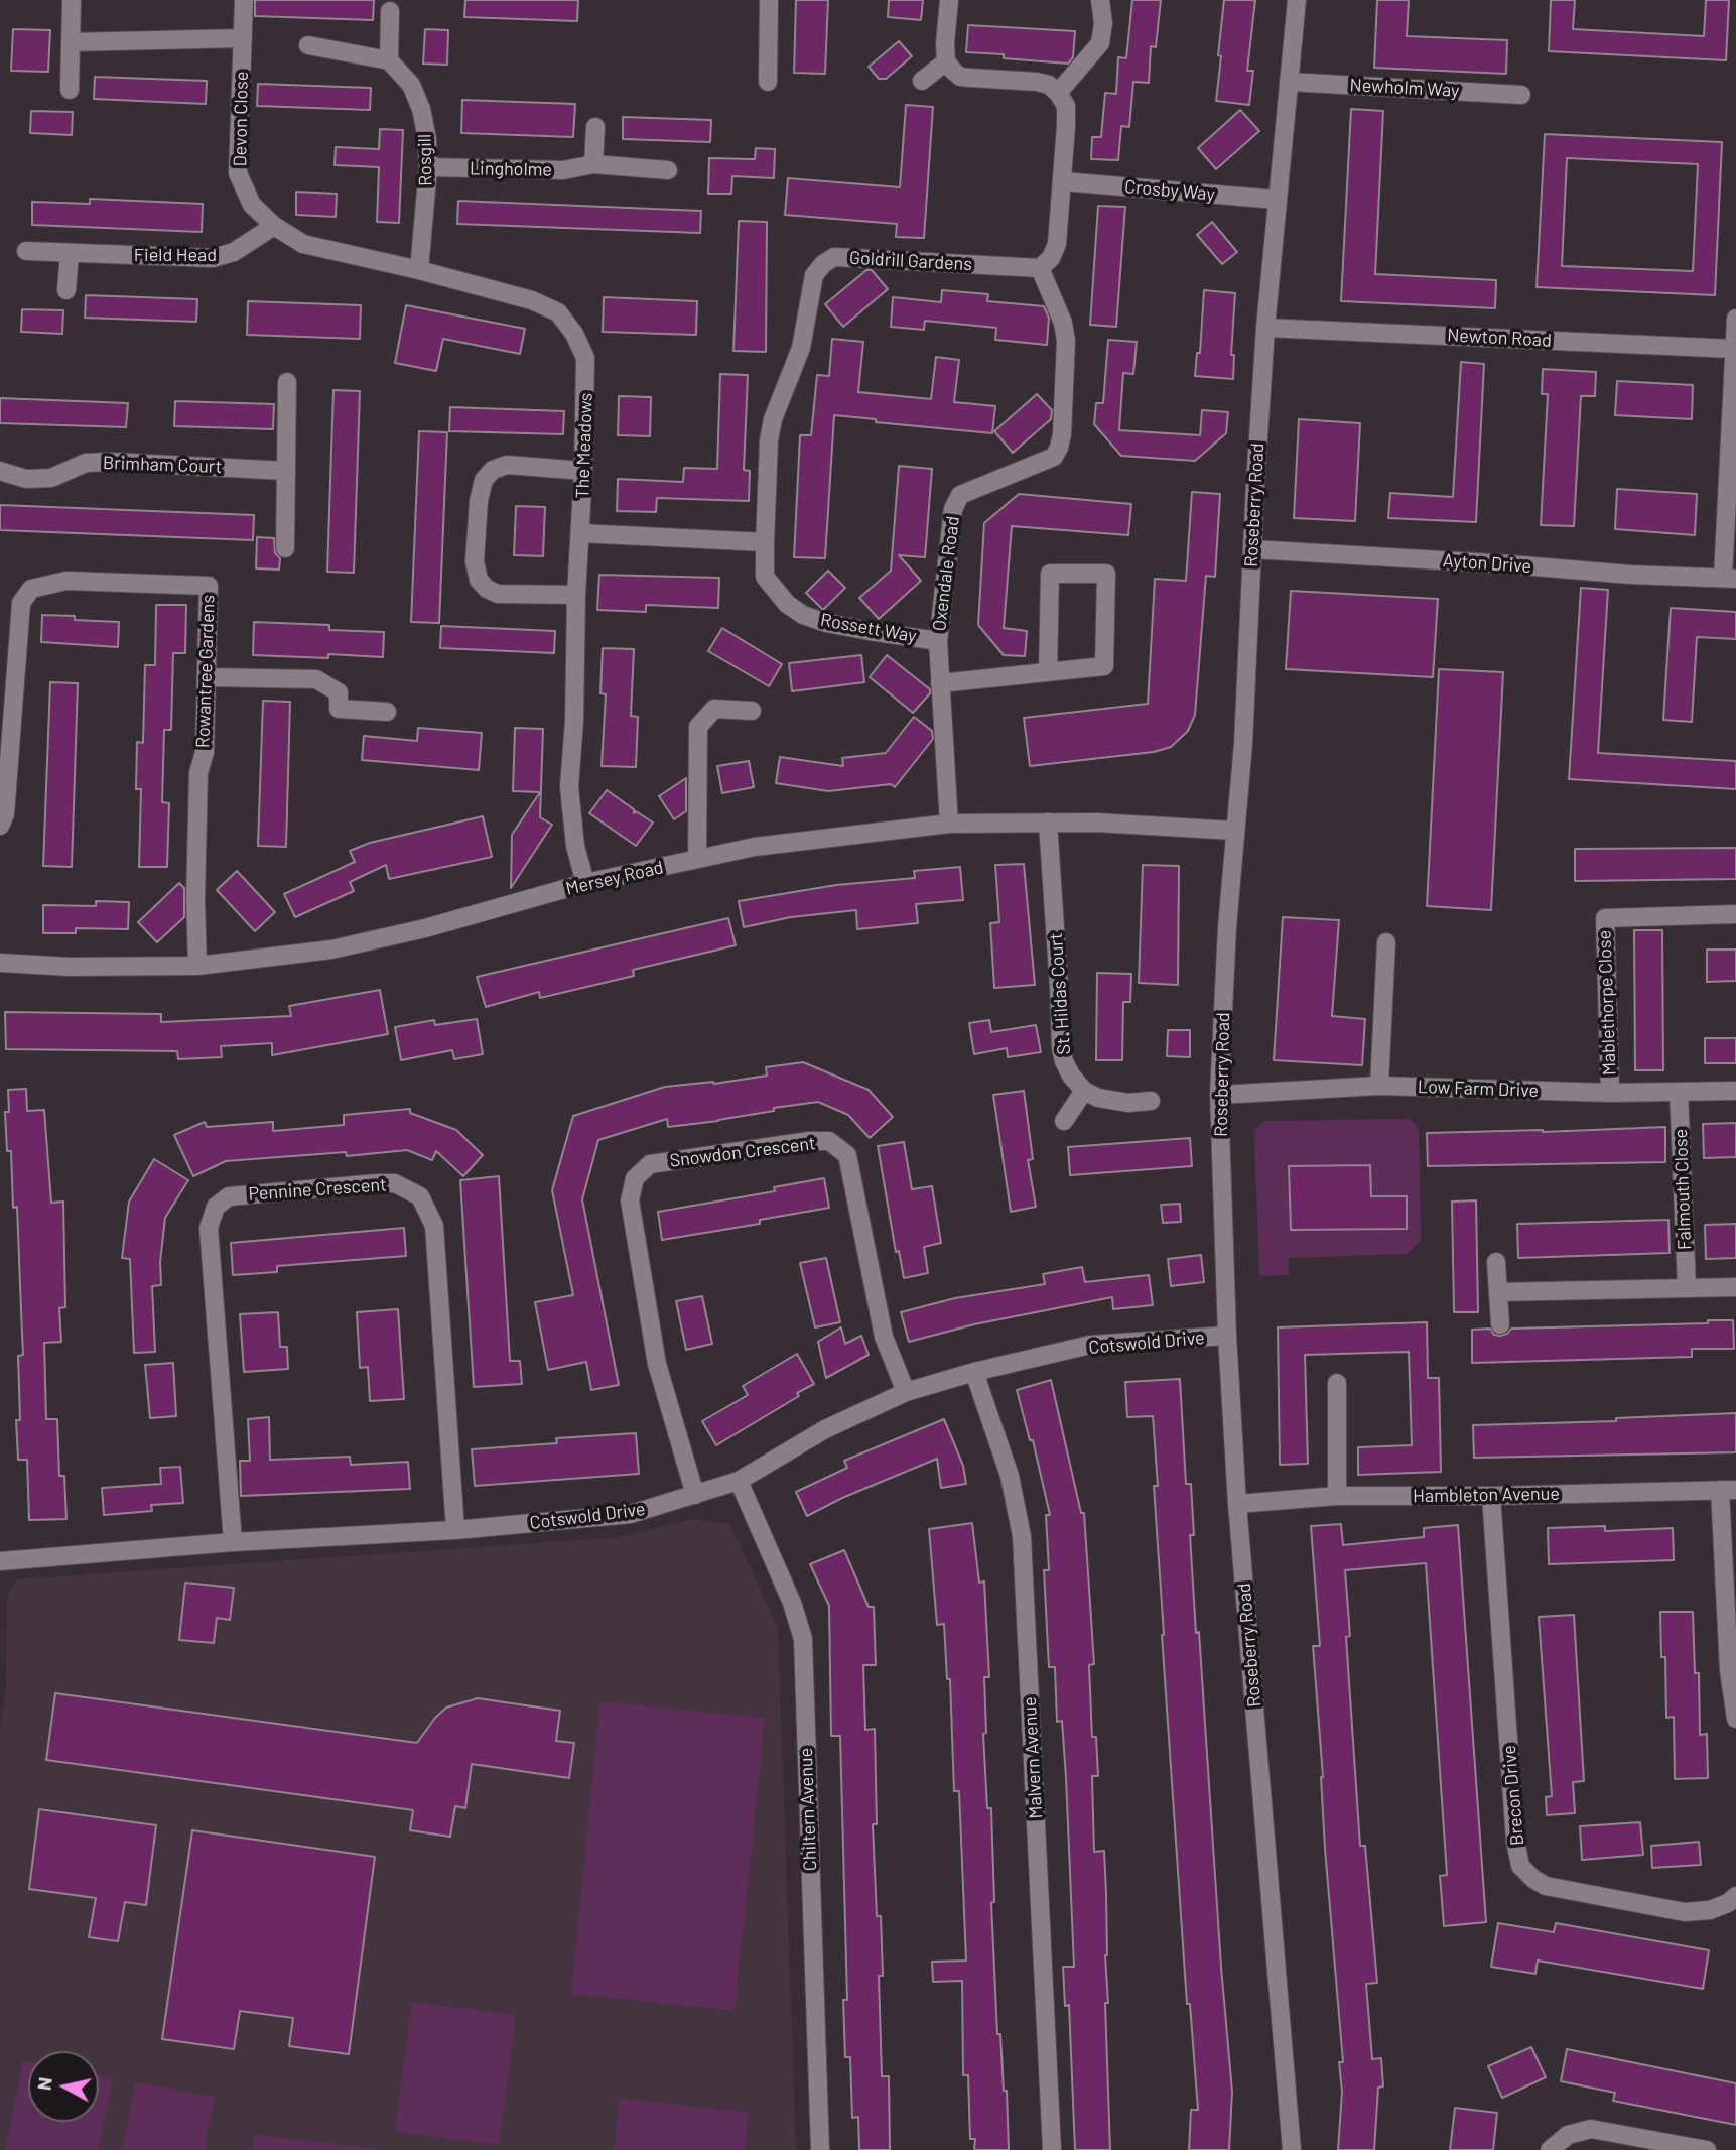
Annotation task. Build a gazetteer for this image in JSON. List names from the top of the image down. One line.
{"streets":{"street":["Newholm Way","Devon Close","Rosgill","Lingholme","Crosby Way","Field Head","Goldrill Gardens","Newton Road","The Meadows","Brimham Court","Roseberry Road","Ayton Drive","Oxendale Road","Rossett Way","Rowantree Gardens","Mersey Road","St. Hildas Court","Mablethorpe Close","Low Farm Drive","Snowdon Crescent","Pennine Crescent","Falmouth Close","Cotswold Drive","Hambleton Avenue","Malvern Avenue","Brecon Drive","Chiltern Avenue"]},"crossings":[["Newholm Way","Roseberry Road"],["Devon Close","Field Head"],["Devon Close","The Meadows"],["Rosgill","Lingholme"],["Rosgill","The Meadows"],["Crosby Way","Roseberry Road"],["Field Head","The Meadows"],["Goldrill Gardens","Oxendale Road"],["Goldrill Gardens","Rossett Way"],["Newton Road","Roseberry Road"],["Newton Road","Ayton Drive"],["The Meadows","Mersey Road"],["Roseberry Road","Ayton Drive"],["Roseberry Road","Mersey Road"],["Roseberry Road","Low Farm Drive"],["Roseberry Road","Cotswold Drive"],["Roseberry Road","Hambleton Avenue"],["Oxendale Road","Rossett Way"],["Oxendale Road","Mersey Road"],["Rowantree Gardens","Mersey Road"],["Mersey Road","St. Hildas Court"],["Mablethorpe Close","Low Farm Drive"],["Low Farm Drive","Falmouth Close"],["Snowdon Crescent","Cotswold Drive"],["Pennine Crescent","Cotswold Drive"],["Cotswold Drive","Malvern Avenue"],["Cotswold Drive","Chiltern Avenue"],["Hambleton Avenue","Brecon Drive"]],"north":"left"}
